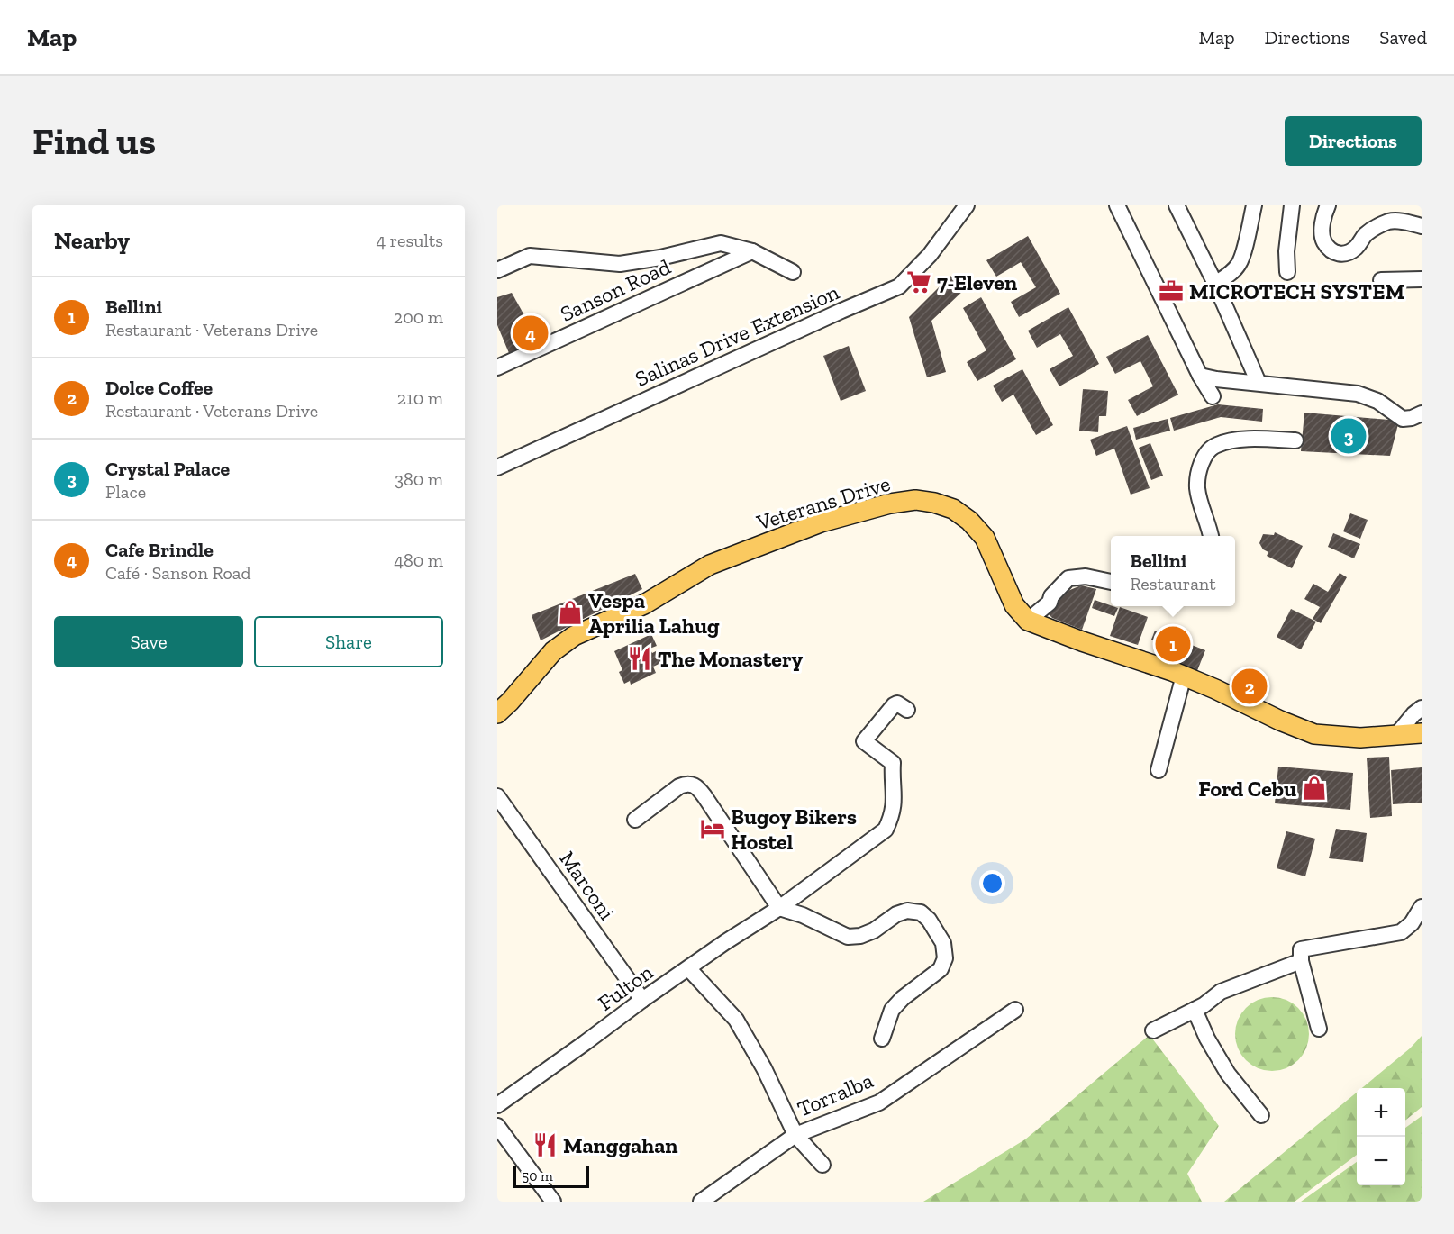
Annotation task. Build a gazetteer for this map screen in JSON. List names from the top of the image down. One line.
{"streets":{"main road":["Veterans Drive"],"street":["Sanson Road","Salinas Drive Extension","Marconi","Fulton","Torralba"]},"crossings":[["Marconi","Fulton"]],"places":{"supermarket":["7-Eleven"],"office":["MICROTECH SYSTEM"],"shop":["Vespa Aprilia Lahug","Ford Cebu"],"restaurant":["The Monastery","Manggahan"],"hotel":["Bugoy Bikers Hostel"]},"scale_bar":"50 m","page":{"header":"Map","nav":["Map","Directions","Saved"],"buttons":["Directions",["Save","Share"]],"title":"Find us","heading":["Nearby","4 results"],"list":[{"mark":"1","name":"Bellini","note":"Restaurant · Veterans Drive","value":"200 m"},{"mark":"2","name":"Dolce Coffee","note":"Restaurant · Veterans Drive","value":"210 m"},{"mark":"3","name":"Crystal Palace","note":"Place","value":"380 m"},{"mark":"4","name":"Cafe Brindle","note":"Café · Sanson Road","value":"480 m"}],"pins":["4","3","1","2"],"popup":["Bellini","Restaurant"],"map_buttons":["+","−"],"scale":"50 m"}}
